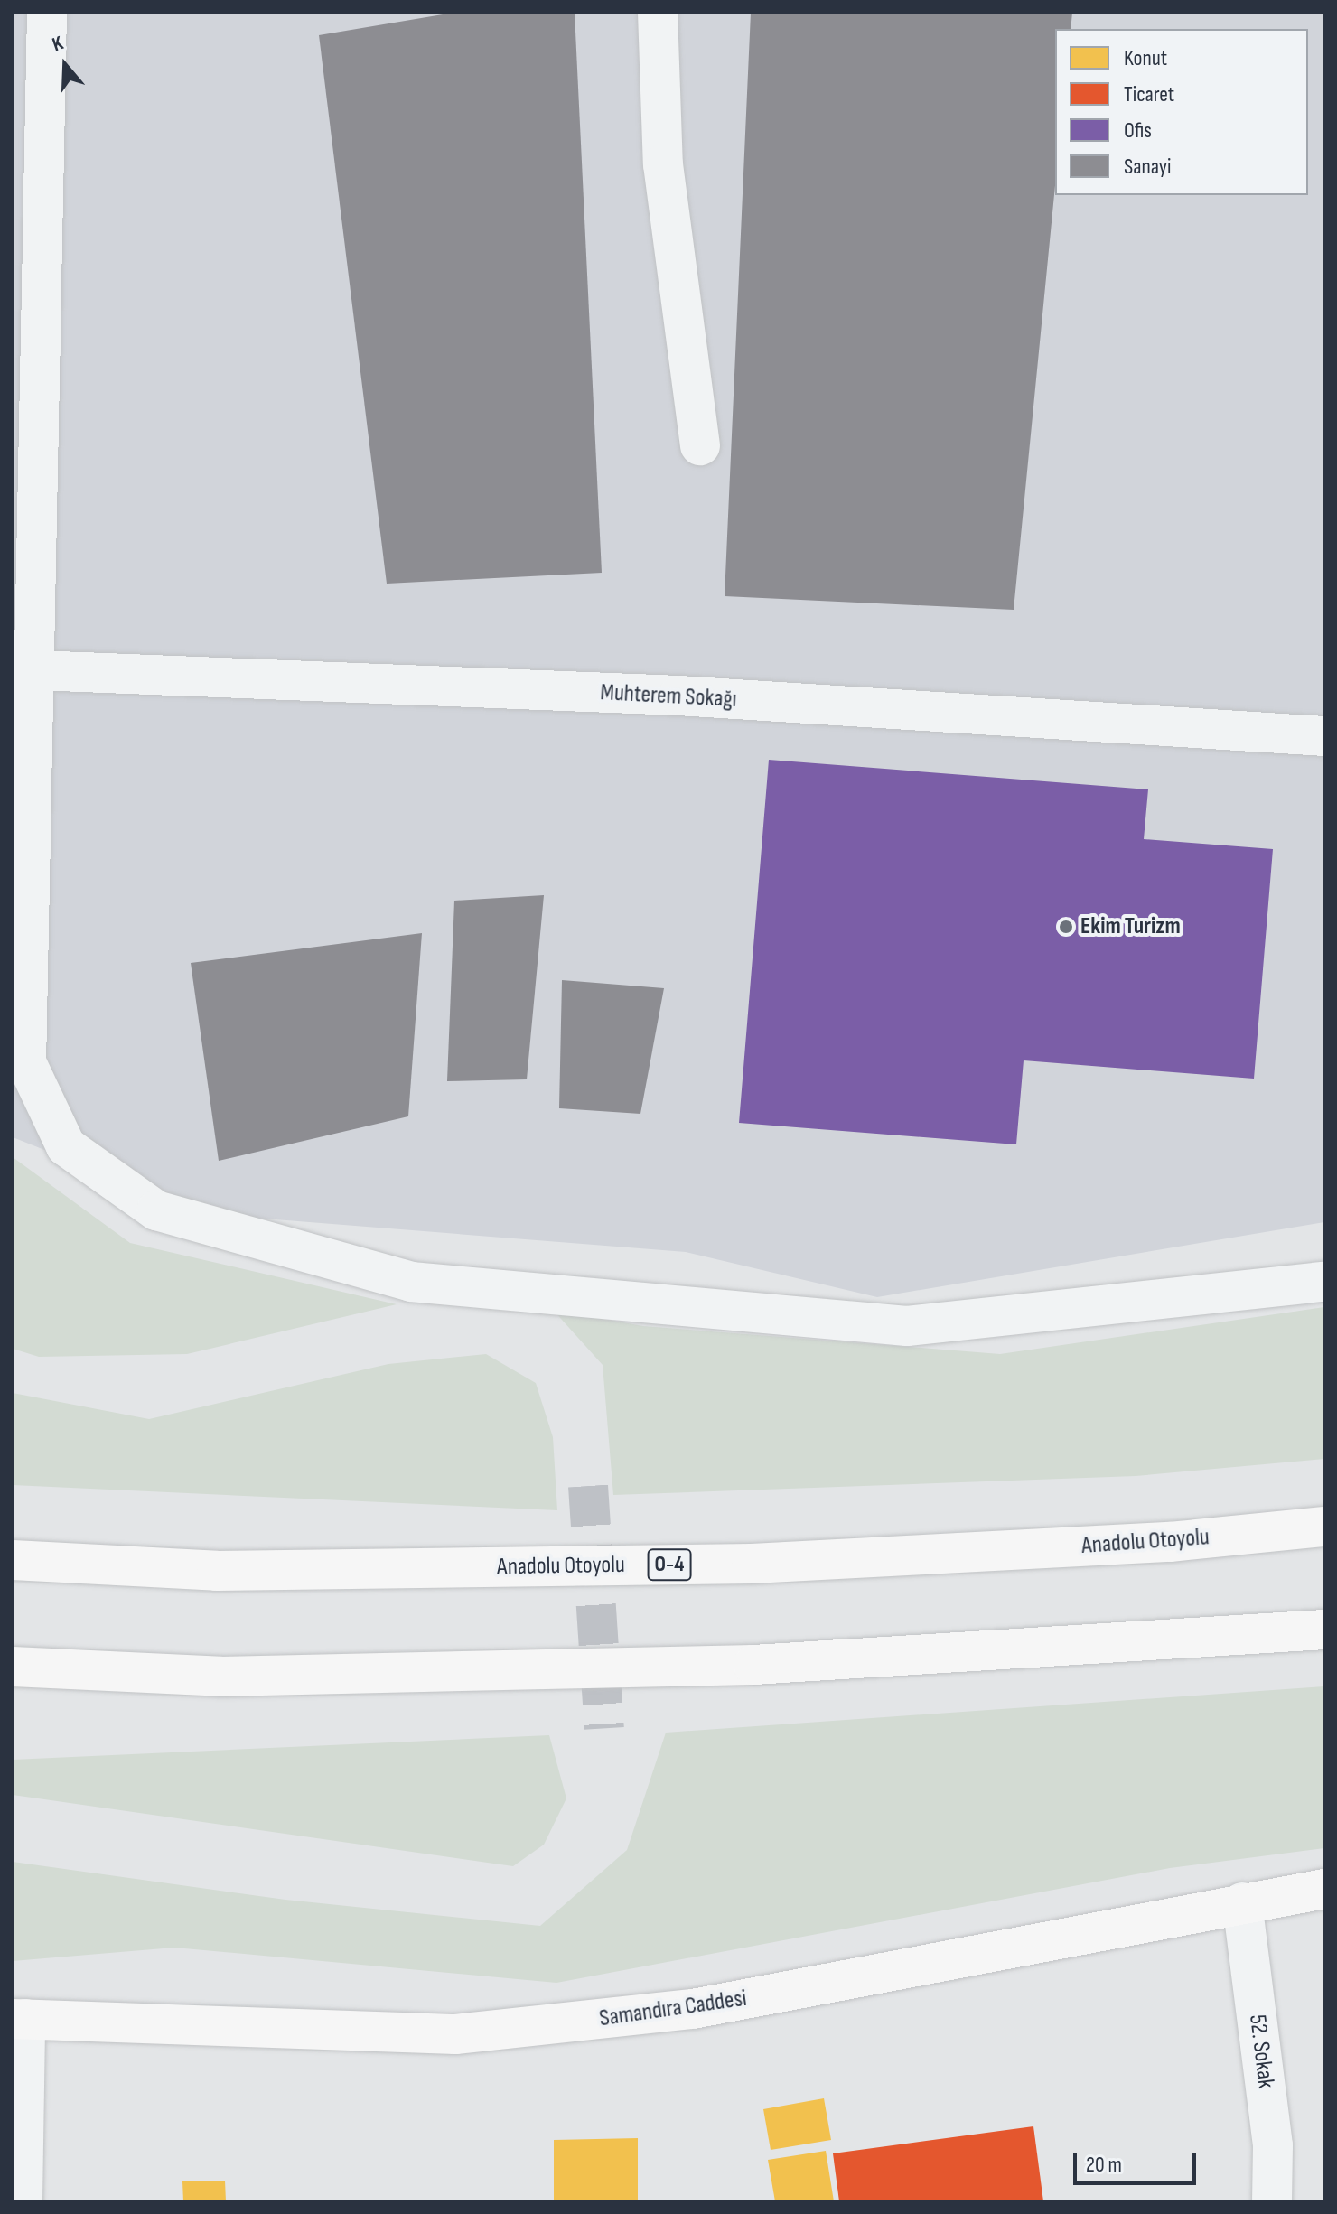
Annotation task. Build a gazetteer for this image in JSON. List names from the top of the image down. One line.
{"streets":{"main road":["Anadolu Otoyolu","O-4","Samandıra Caddesi"],"street":["Muhterem Sokağı","52. Sokak"]},"crossings":[["Samandıra Caddesi","52. Sokak"]],"places":["Ekim Turizm"],"legend":["Konut","Ticaret","Ofis","Sanayi"],"scale_bar":"20 m","north":"top"}
